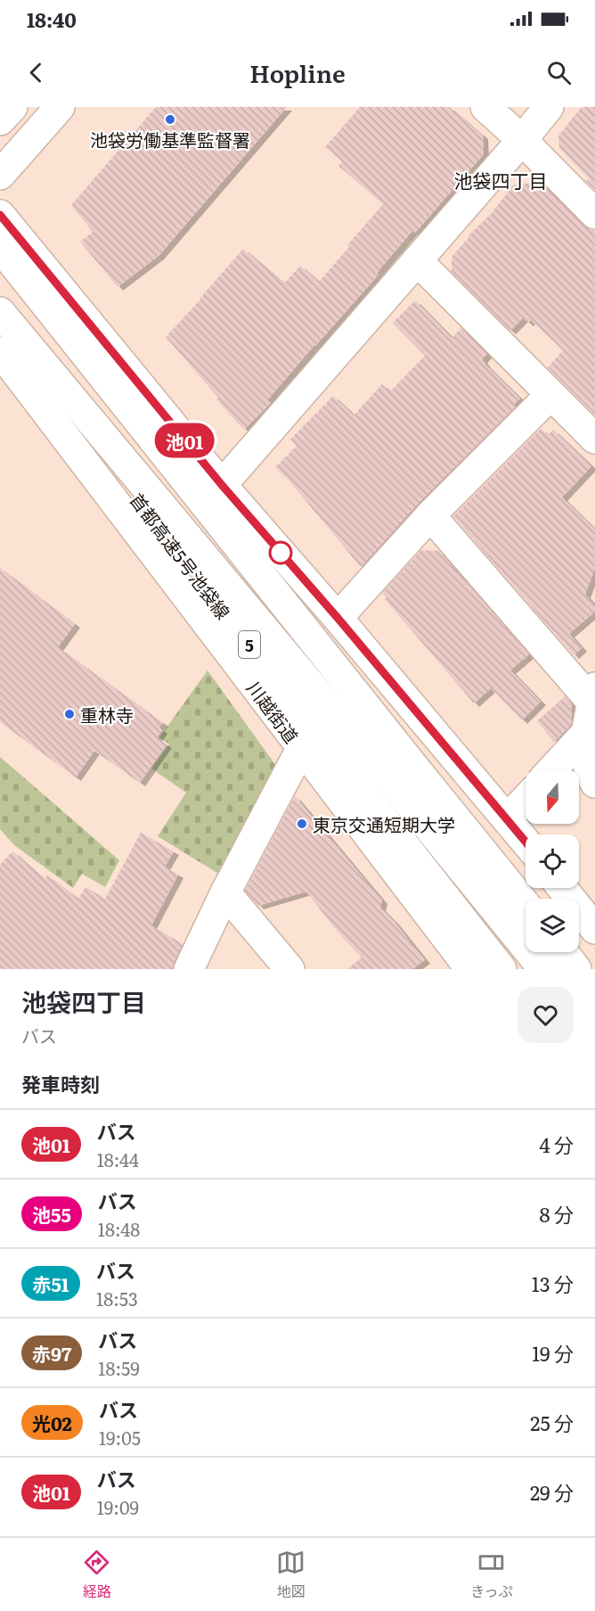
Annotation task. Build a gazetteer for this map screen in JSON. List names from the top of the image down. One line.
{"streets":{"main road":["首都高速5号池袋線","5","川越街道"]},"districts":["池袋四丁目"],"places":["池袋労働基準監督署","重林寺","東京交通短期大学"],"lines":["bus line 池01"],"north":"bottom","page":{"status":"18:40","header":"Hopline","on_map":"池01","heading":[["池袋四丁目","バス"],"発車時刻"],"list":[{"mark":"池01","name":"バス","note":"18:44","value":"4 分"},{"mark":"池55","name":"バス","note":"18:48","value":"8 分"},{"mark":"赤51","name":"バス","note":"18:53","value":"13 分"},{"mark":"赤97","name":"バス","note":"18:59","value":"19 分"},{"mark":"光02","name":"バス","note":"19:05","value":"25 分"},{"mark":"池01","name":"バス","note":"19:09","value":"29 分"}],"tabs":["経路","地図","きっぷ"]}}
